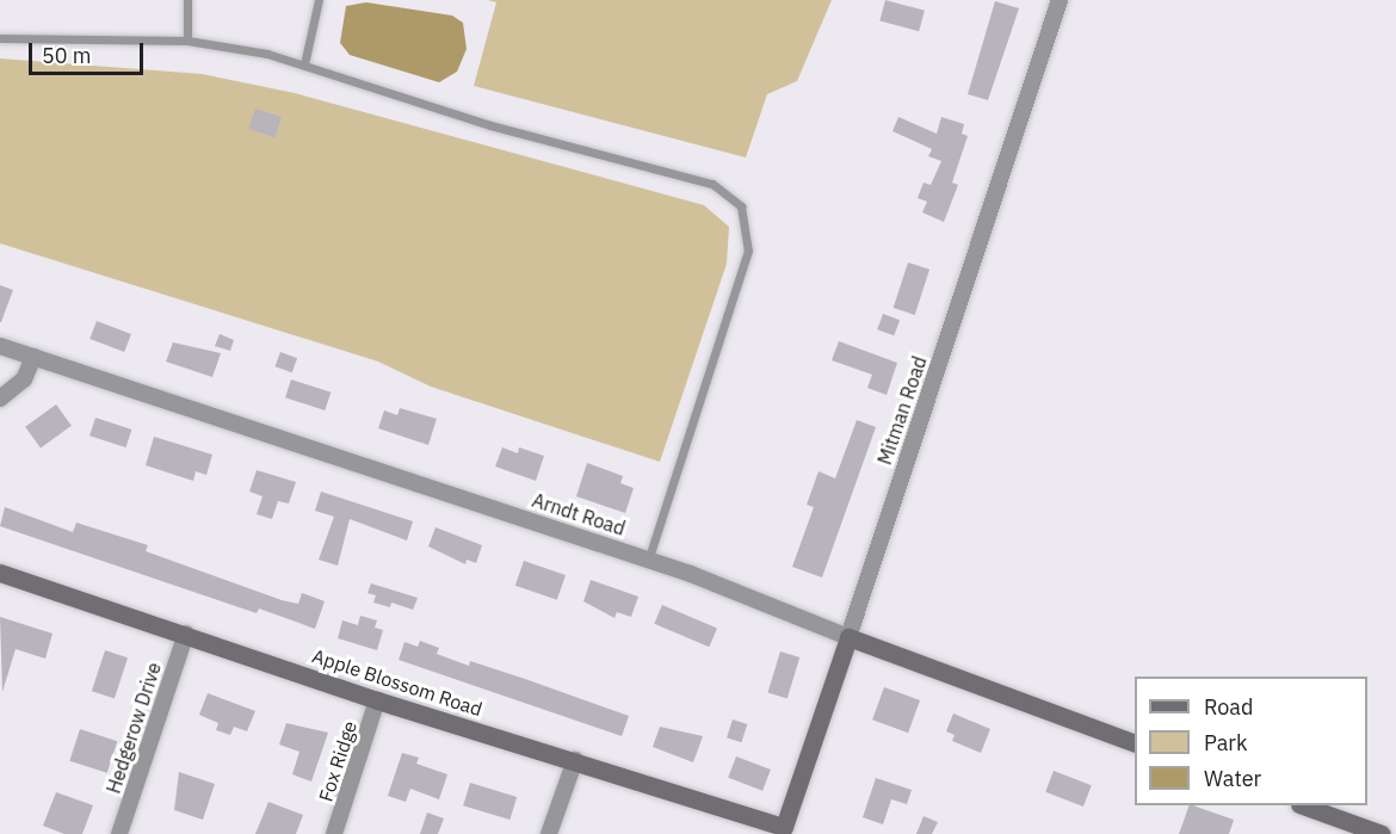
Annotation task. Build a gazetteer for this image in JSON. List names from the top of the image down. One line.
{"streets":{"street":["Mitman Road","Arndt Road","Apple Blossom Road","Hedgerow Drive","Fox Ridge"]},"crossings":[["Mitman Road","Arndt Road"],["Mitman Road","Apple Blossom Road"],["Apple Blossom Road","Hedgerow Drive"],["Apple Blossom Road","Fox Ridge"]],"legend":["Road","Park","Water"],"scale_bar":"50 m"}
